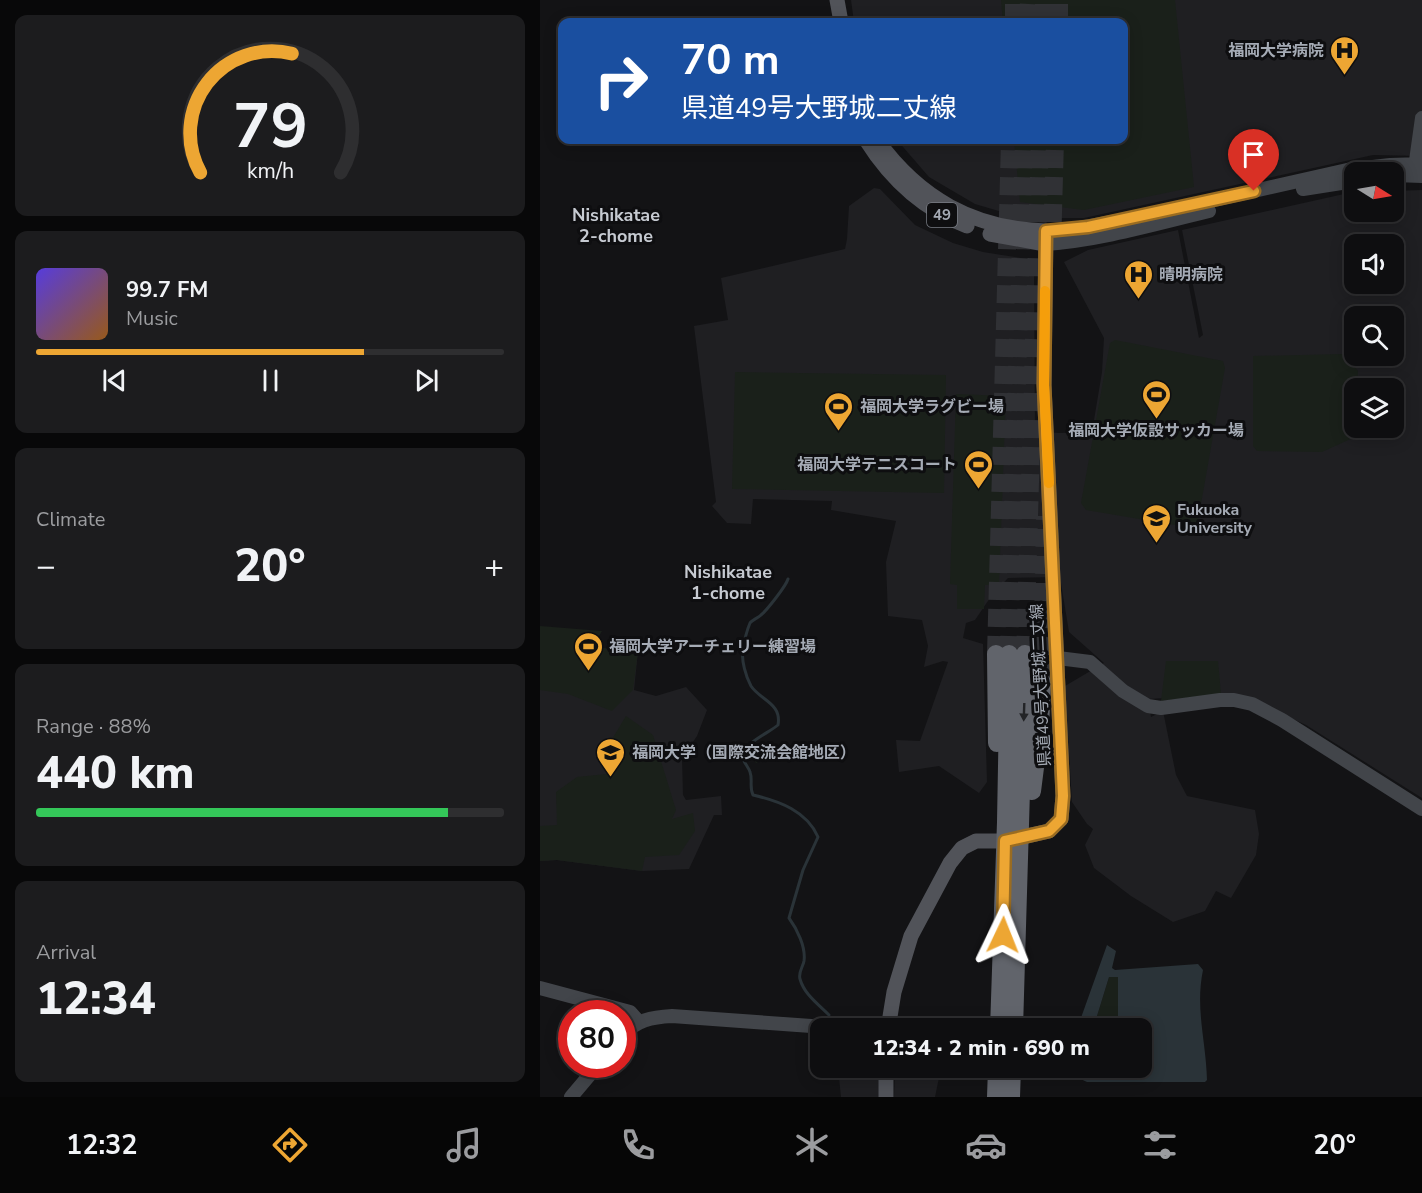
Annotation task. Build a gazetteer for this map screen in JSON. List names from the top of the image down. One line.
{"streets":{"main road":["49","県道49号大野城二丈線"]},"crossings":[["49","県道49号大野城二丈線"]],"districts":["Nishikatae 2-chome","Nishikatae 1-chome"],"places":{"hospital":["福岡大学病院","晴明病院"],"sports":["福岡大学仮設サッカー場","福岡大学ラグビー場","福岡大学テニスコート","福岡大学アーチェリー練習場"],"school or university":["Fukuoka University","福岡大学（国際交流会館地区）"]},"north":"right","page":{"turn":["70 m","県道49号大野城二丈線"],"song":["99.7 FM","Music"],"tile":["Climate",["Range · 88%","440 km"],["Arrival","12:34"]],"heat":["−","20°","+"],"limit":"80","trip":"12:34 · 2 min · 690 m","tabs":["12:32","20°"],"gauge":["79","km/h"]}}
